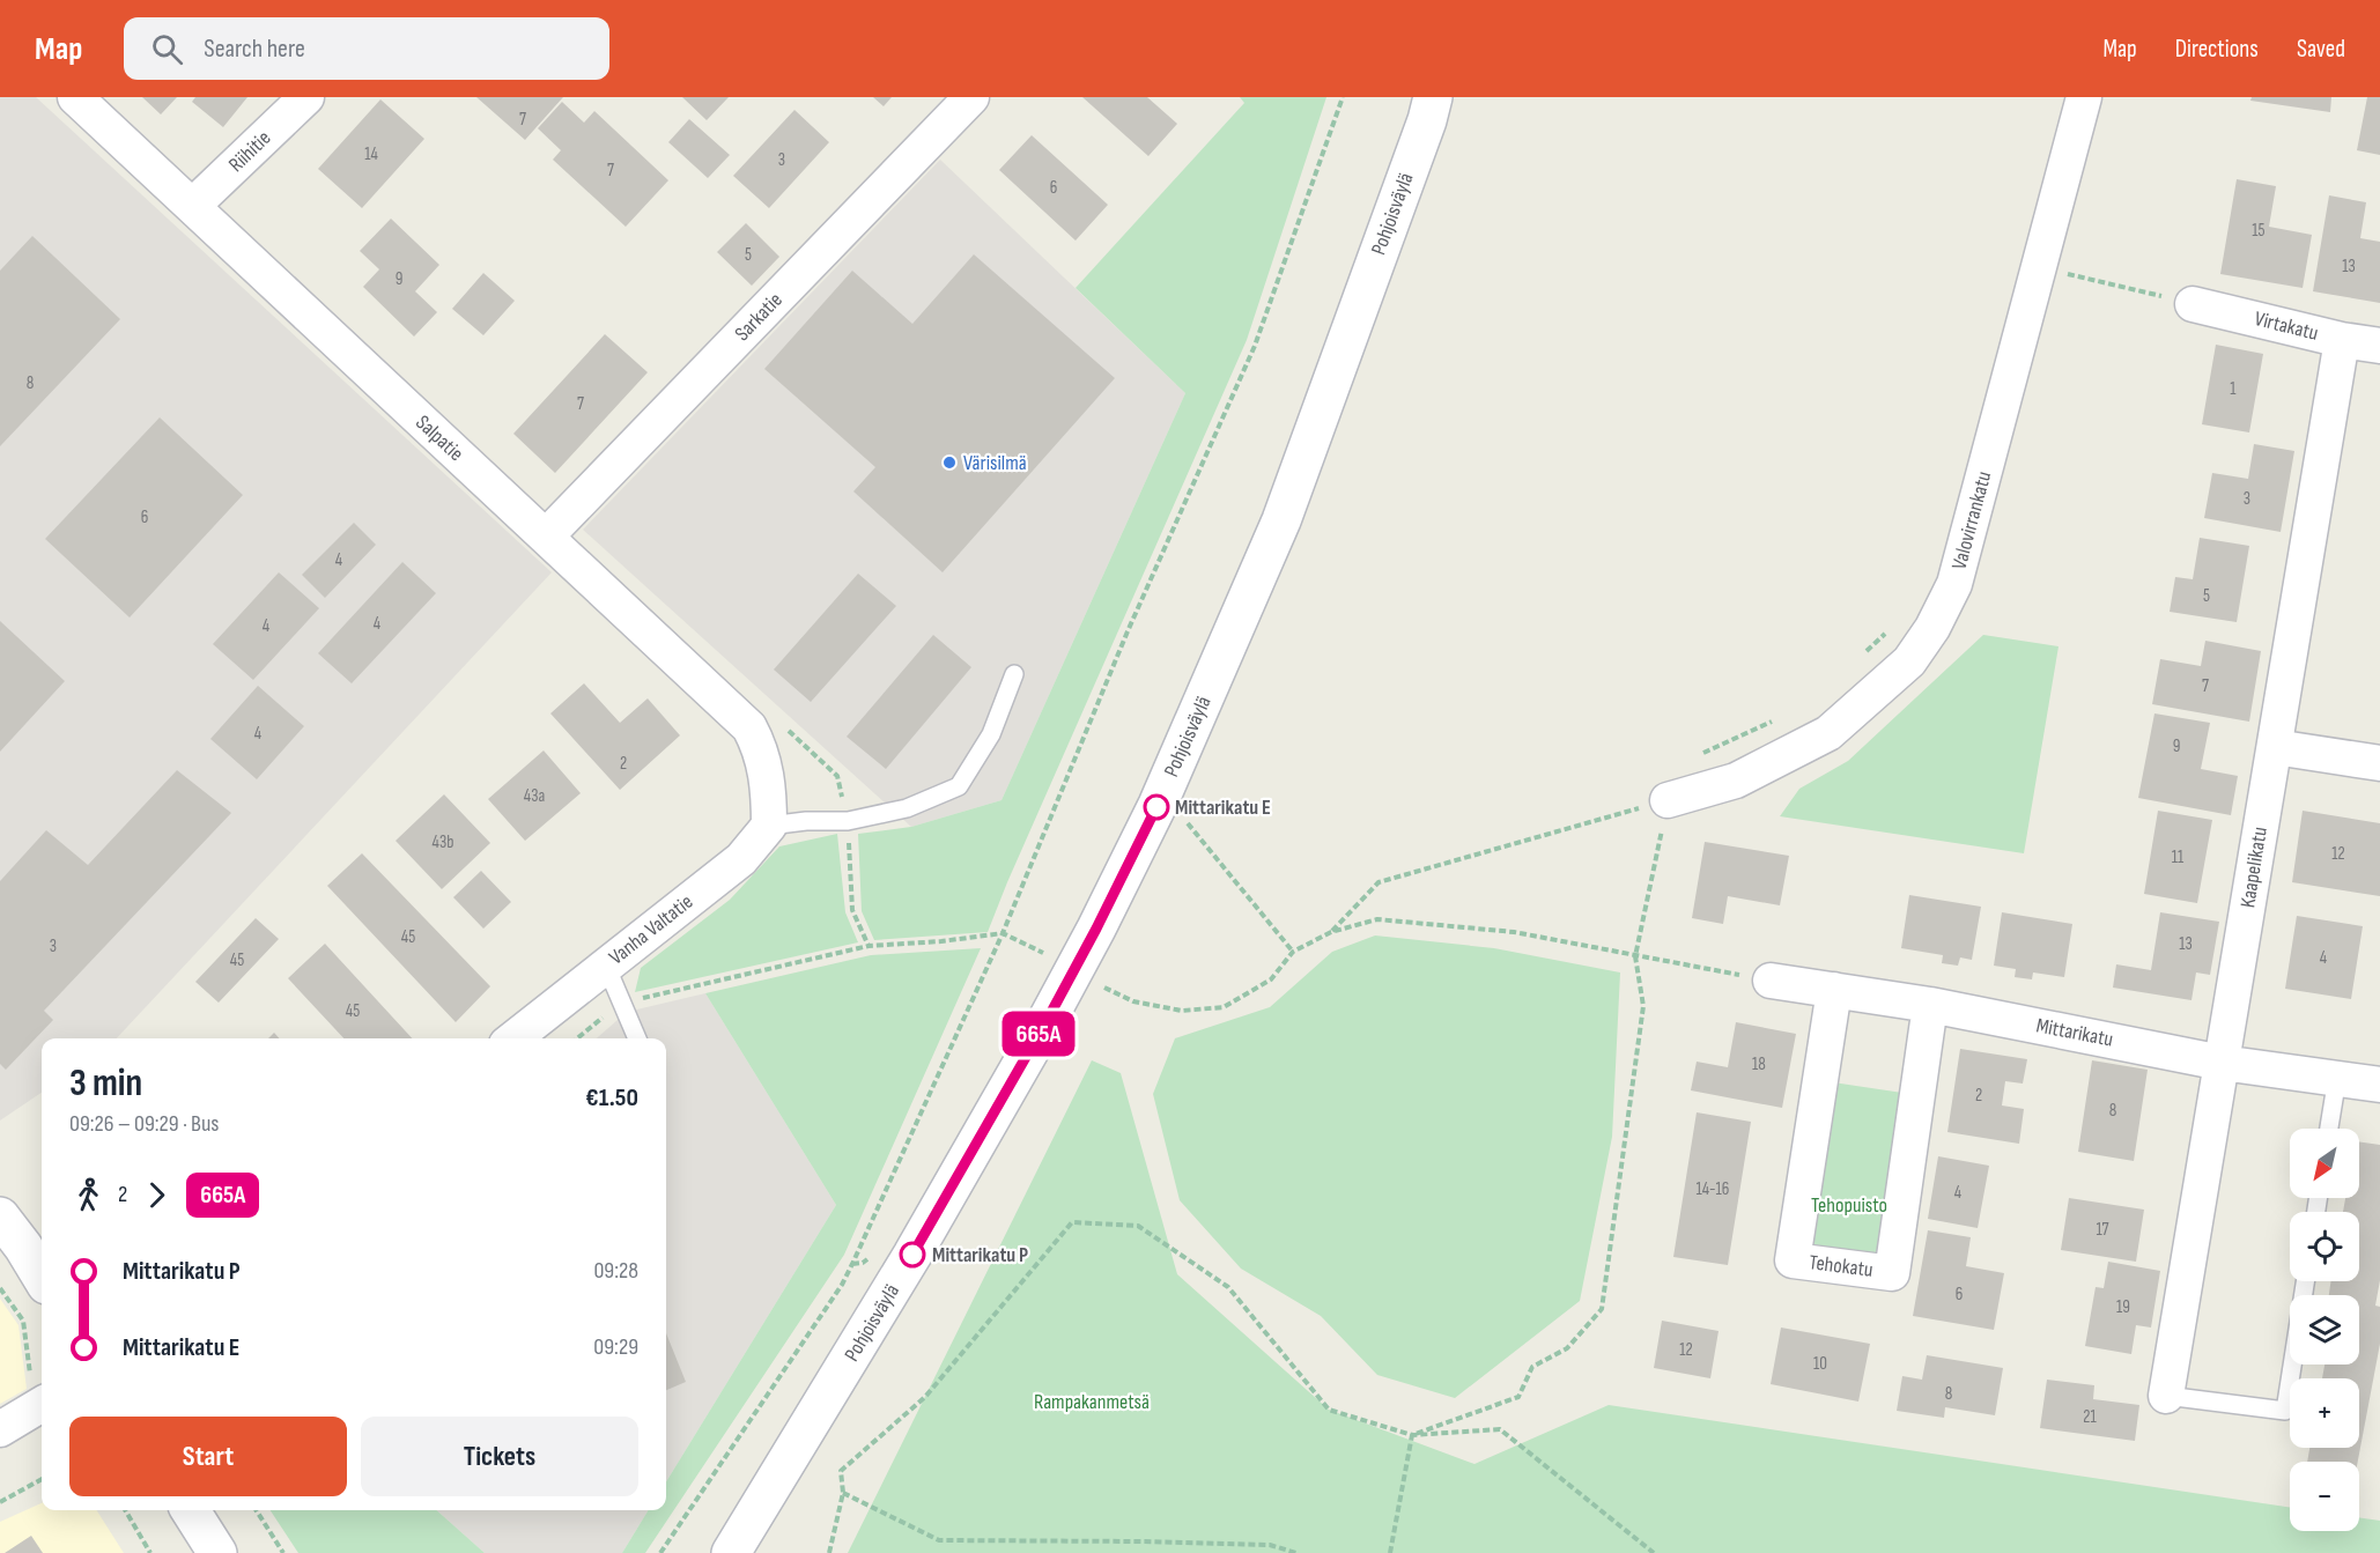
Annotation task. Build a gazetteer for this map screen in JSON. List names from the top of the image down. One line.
{"streets":{"main road":["Pohjoisväylä"],"street":["Riihitie","Sarkatie","Virtakatu","Salpatie","Valovirrankatu","Kaapelikatu","Vanha Valtatie","Mittarikatu","Tehokatu"]},"crossings":[["Riihitie","Salpatie"],["Sarkatie","Salpatie"],["Virtakatu","Kaapelikatu"],["Salpatie","Vanha Valtatie"],["Kaapelikatu","Mittarikatu"],["Mittarikatu","Tehokatu"]],"parks":["Tehopuisto","Rampakanmetsä"],"places":["Värisilmä","Mittarikatu E","Mittarikatu P"],"lines":["bus line 665A"],"house_numbers":["7","14","3","7","6","15","5","13","9","8","1","7","3","6","4","5","4","4","7","4","9","2","43a","43b","12","11","45","13","3","4","45","45","18","2","8","14-16","4","17","6","19","12","10","8","21"],"north":"bottom left","page":{"header":"Map","search":"Search here","nav":["Map","Directions","Saved"],"on_map":"665A","heading":["3 min","09:26 – 09:29 · Bus","€1.50"],"map_buttons":["+","−"],"legs":["2","665A"],"list":[{"name":"Mittarikatu P","value":"09:28"},{"name":"Mittarikatu E","value":"09:29"}],"buttons":["Start","Tickets"]}}
